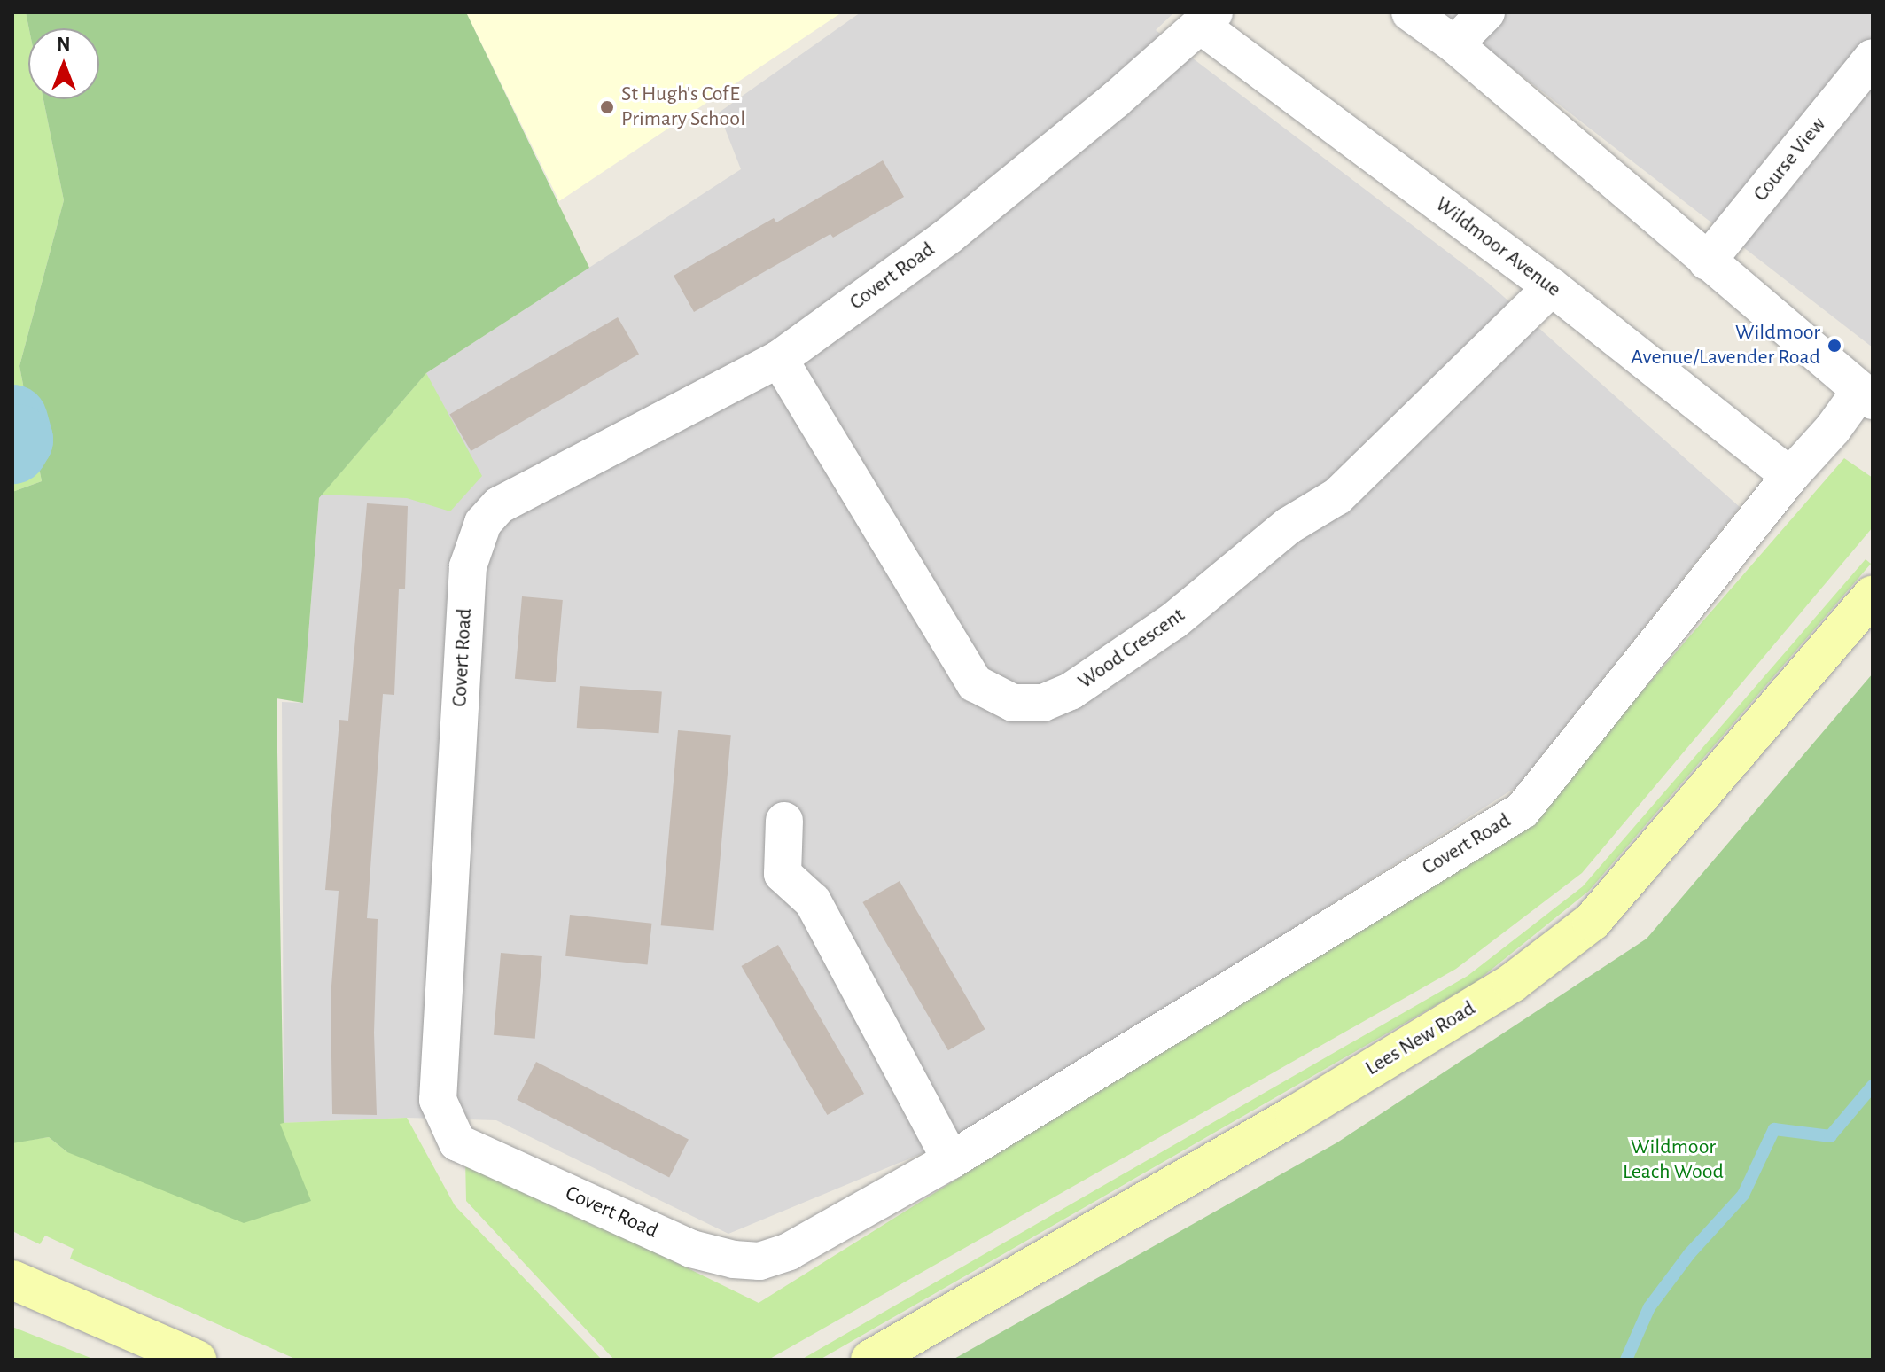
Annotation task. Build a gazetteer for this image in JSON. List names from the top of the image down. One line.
{"streets":{"street":["Course View","Wildmoor Avenue","Covert Road","Wood Crescent","Lees New Road"]},"crossings":[["Wildmoor Avenue","Covert Road"],["Wildmoor Avenue","Wood Crescent"],["Covert Road","Wood Crescent"]],"parks":["Wildmoor Leach Wood"],"places":["St Hugh's CofE Primary School","Wildmoor Avenue/Lavender Road"],"north":"top"}
